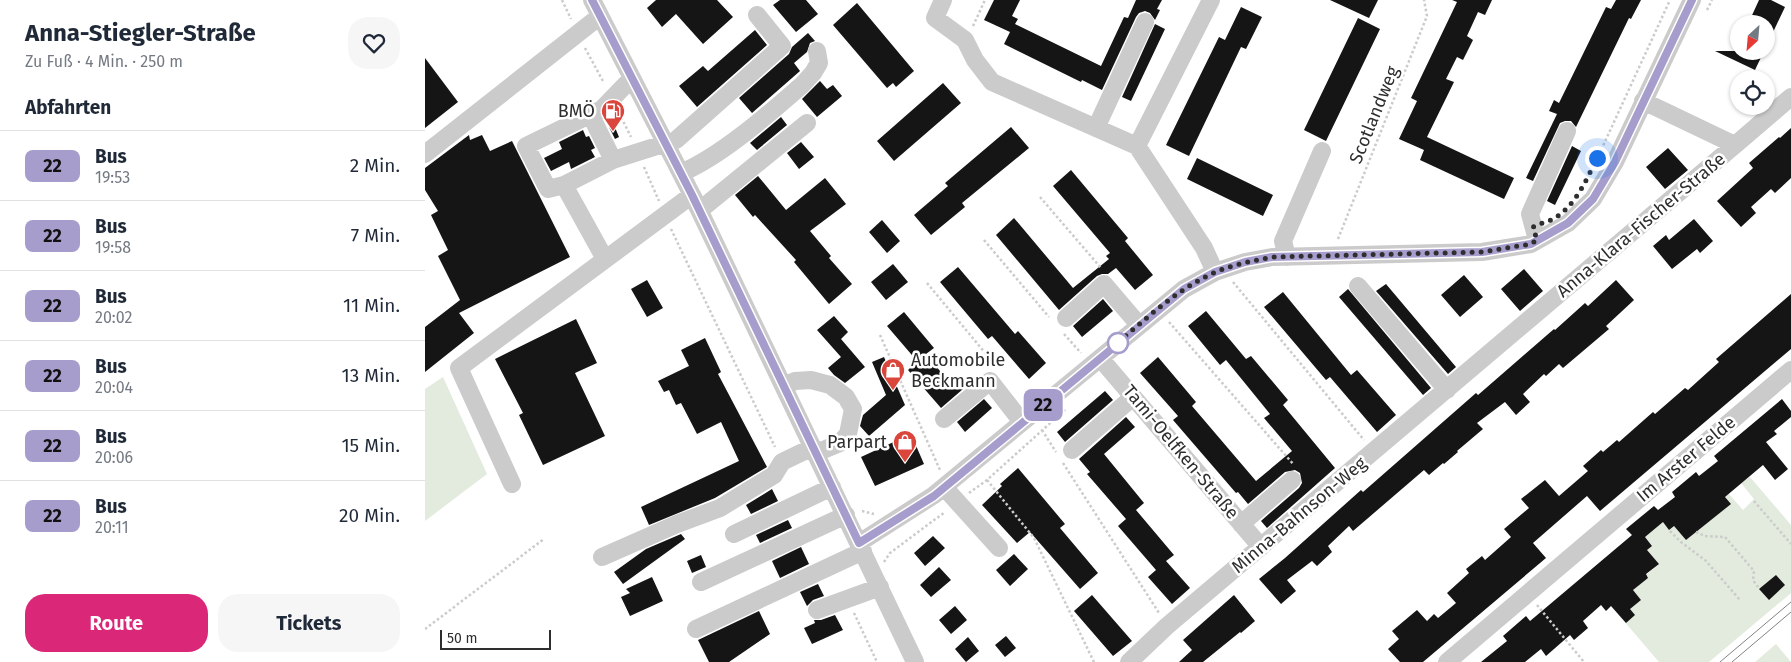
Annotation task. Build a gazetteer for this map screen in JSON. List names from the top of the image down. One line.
{"streets":{"street":["Anna-Klara-Fischer-Straße","Tami-Oelfken-Straße","Im Arster Felde","Minna-Bahnson-Weg"],"path":["Scotlandweg"]},"crossings":[["Anna-Klara-Fischer-Straße","Minna-Bahnson-Weg"],["Tami-Oelfken-Straße","Minna-Bahnson-Weg"]],"places":{"fuel station":["BMÖ"],"shop":["Automobile Beckmann","Parpart"]},"lines":["bus line 22"],"scale_bar":"50 m","north":"bottom left","page":{"heading":[["Anna-Stiegler-Straße","Zu Fuß · 4 Min. · 250 m"],"Abfahrten"],"on_map":"22","list":[{"mark":"22","name":"Bus","note":"19:53","value":"2 Min."},{"mark":"22","name":"Bus","note":"19:58","value":"7 Min."},{"mark":"22","name":"Bus","note":"20:02","value":"11 Min."},{"mark":"22","name":"Bus","note":"20:04","value":"13 Min."},{"mark":"22","name":"Bus","note":"20:06","value":"15 Min."},{"mark":"22","name":"Bus","note":"20:11","value":"20 Min."}],"buttons":["Route","Tickets"],"scale":"50 m"}}
